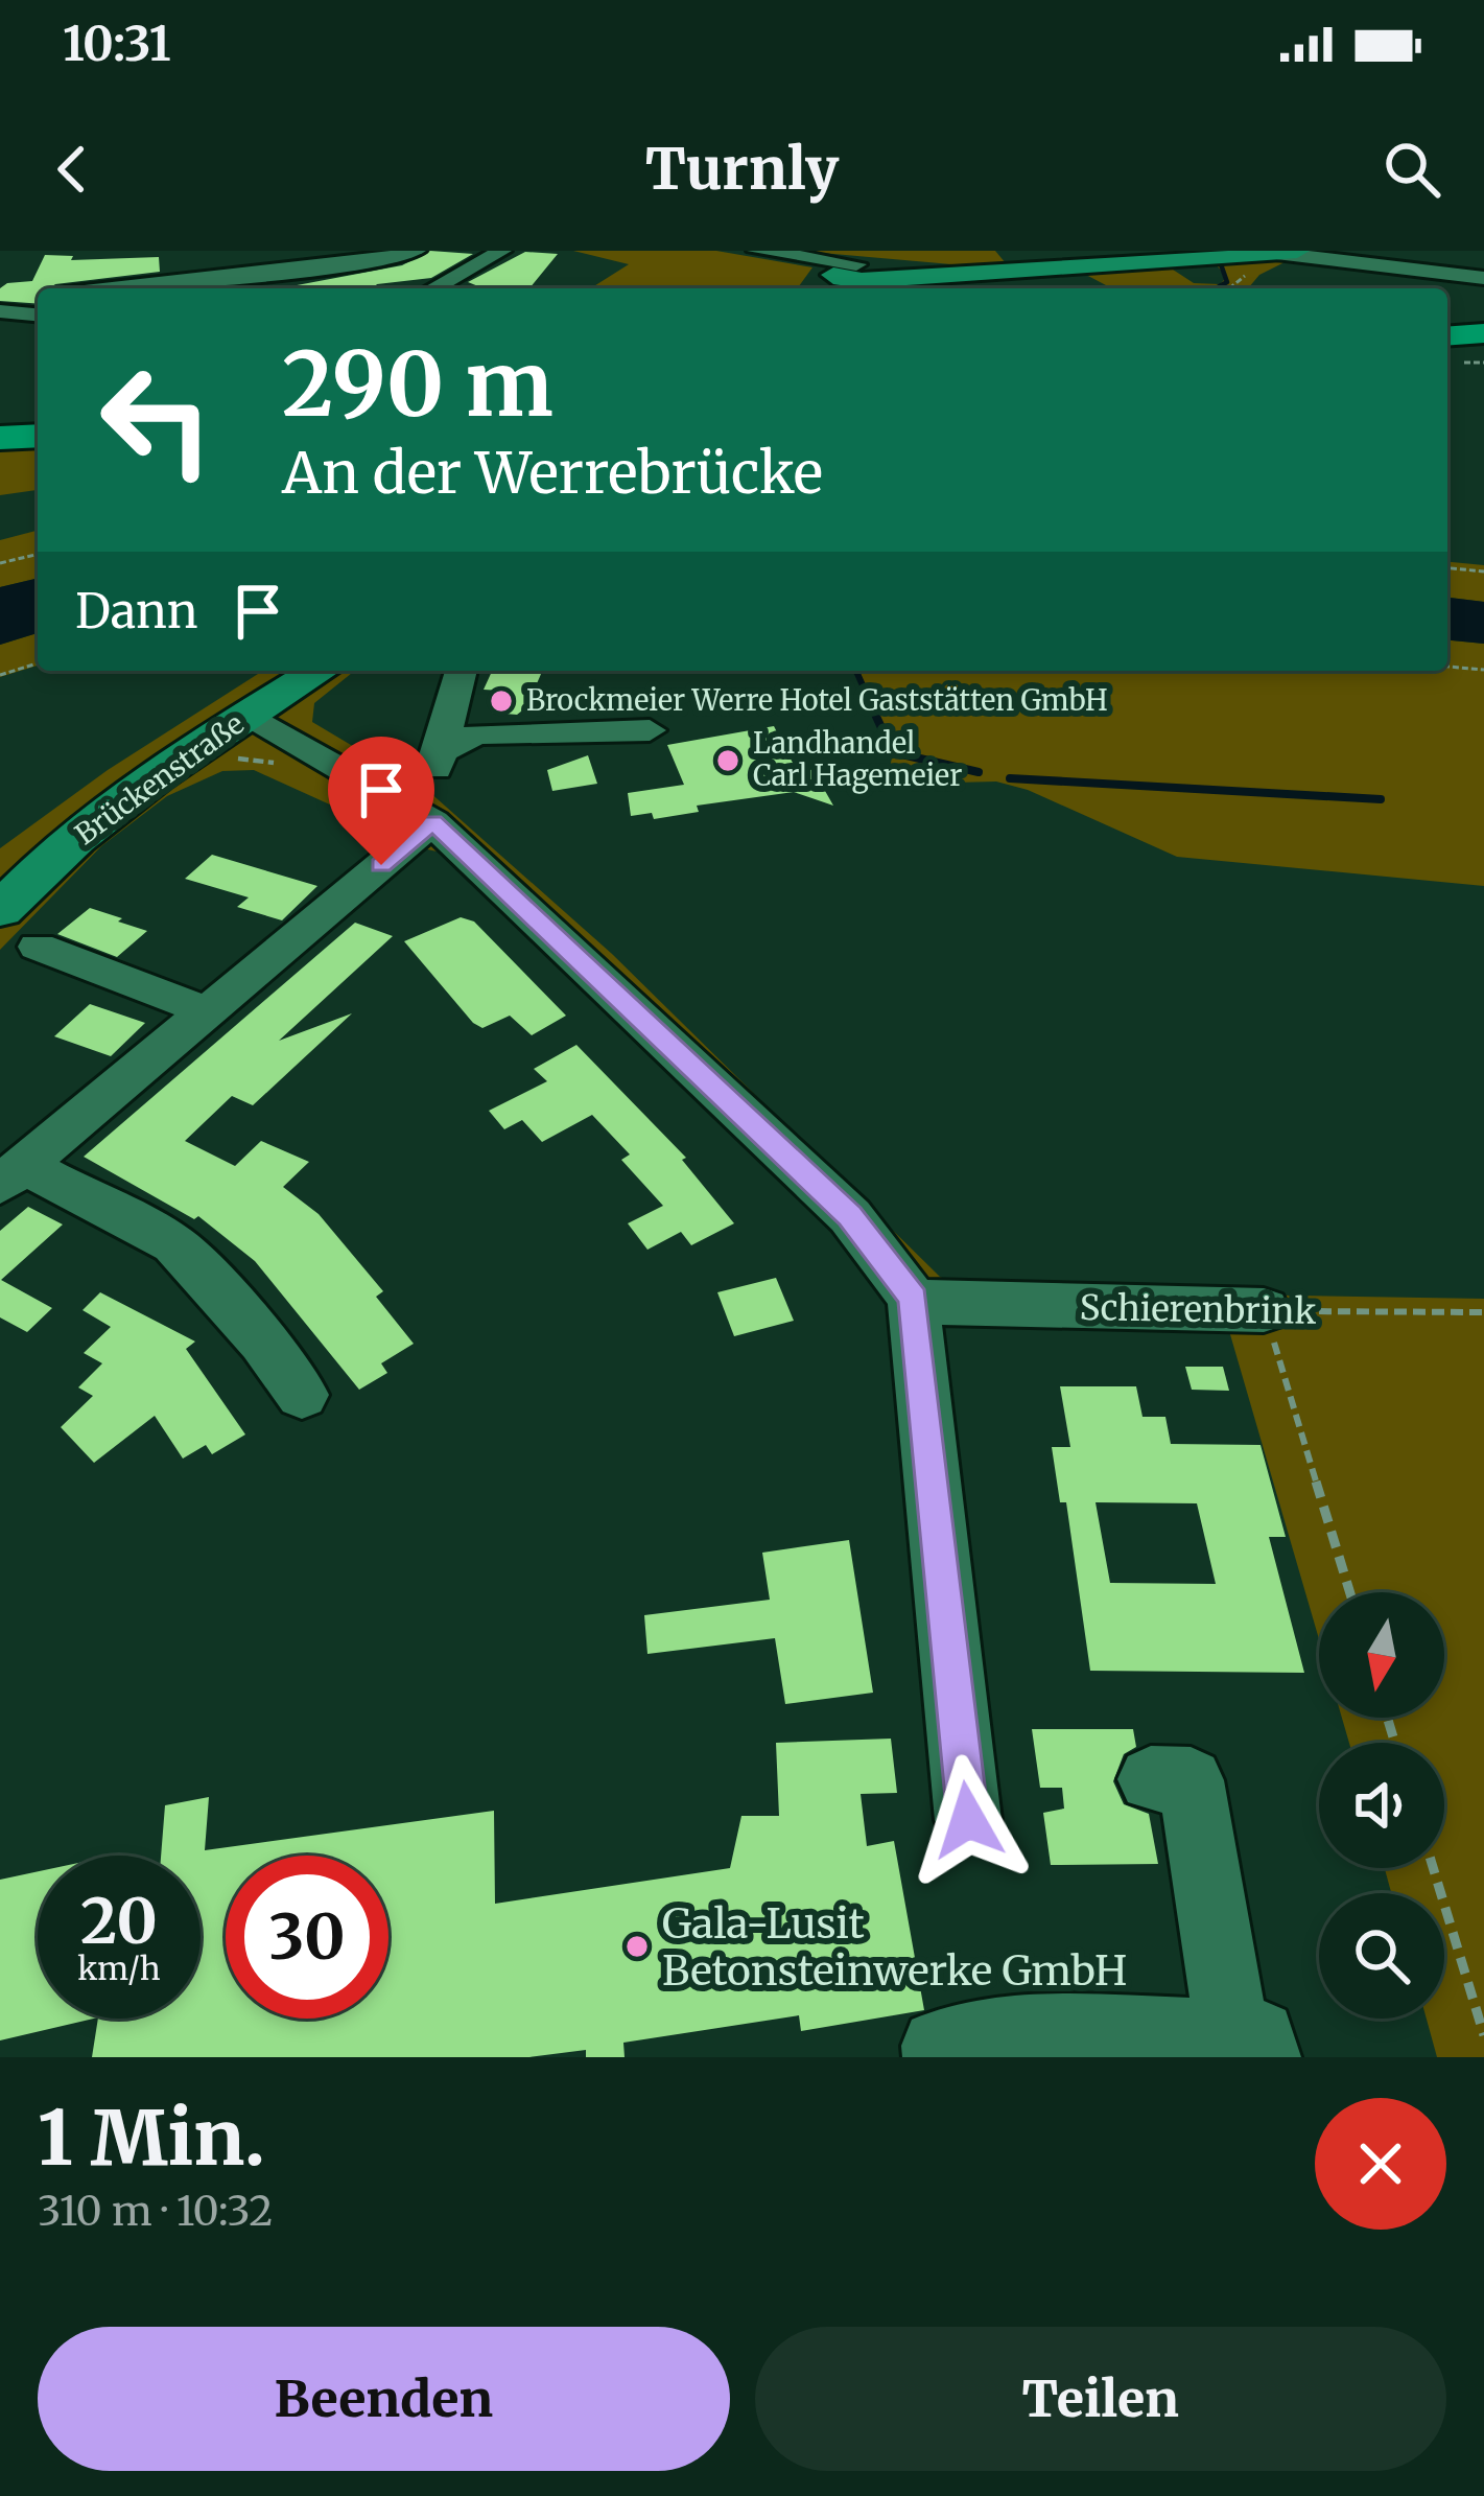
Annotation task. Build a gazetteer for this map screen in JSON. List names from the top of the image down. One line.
{"streets":{"main road":["Brückenstraße"],"street":["Schierenbrink"]},"places":["Brockmeier Werre Hotel Gaststätten GmbH","Landhandel Carl Hagemeier","Gala-Lusit Betonsteinwerke GmbH"],"north":"bottom","page":{"status":"10:31","header":"Turnly","turn":["290 m","An der Werrebrücke"],"then":"Dann","speed":"20 km/h","limit":"30","heading":["1 Min.","310 m · 10:32"],"buttons":["Beenden","Teilen"]}}
